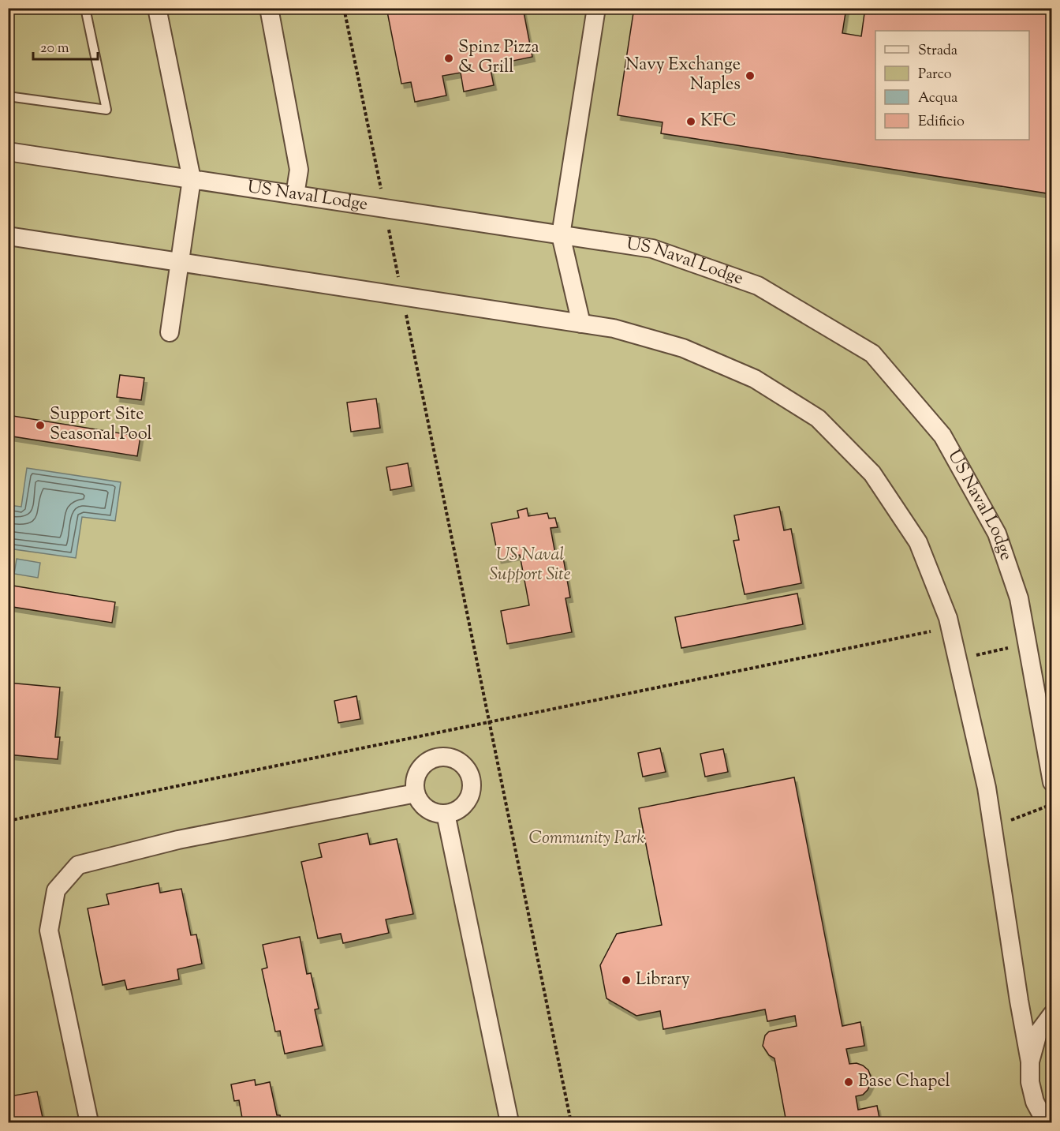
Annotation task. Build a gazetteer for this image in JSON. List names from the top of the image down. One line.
{"streets":{"street":["US Naval Lodge"]},"parks":["US Naval Support Site","Community Park"],"places":["Spinz Pizza & Grill","Navy Exchange Naples","KFC","Support Site Seasonal Pool","Library","Base Chapel"],"legend":["Strada","Parco","Acqua","Edificio"],"scale_bar":"20 m"}
